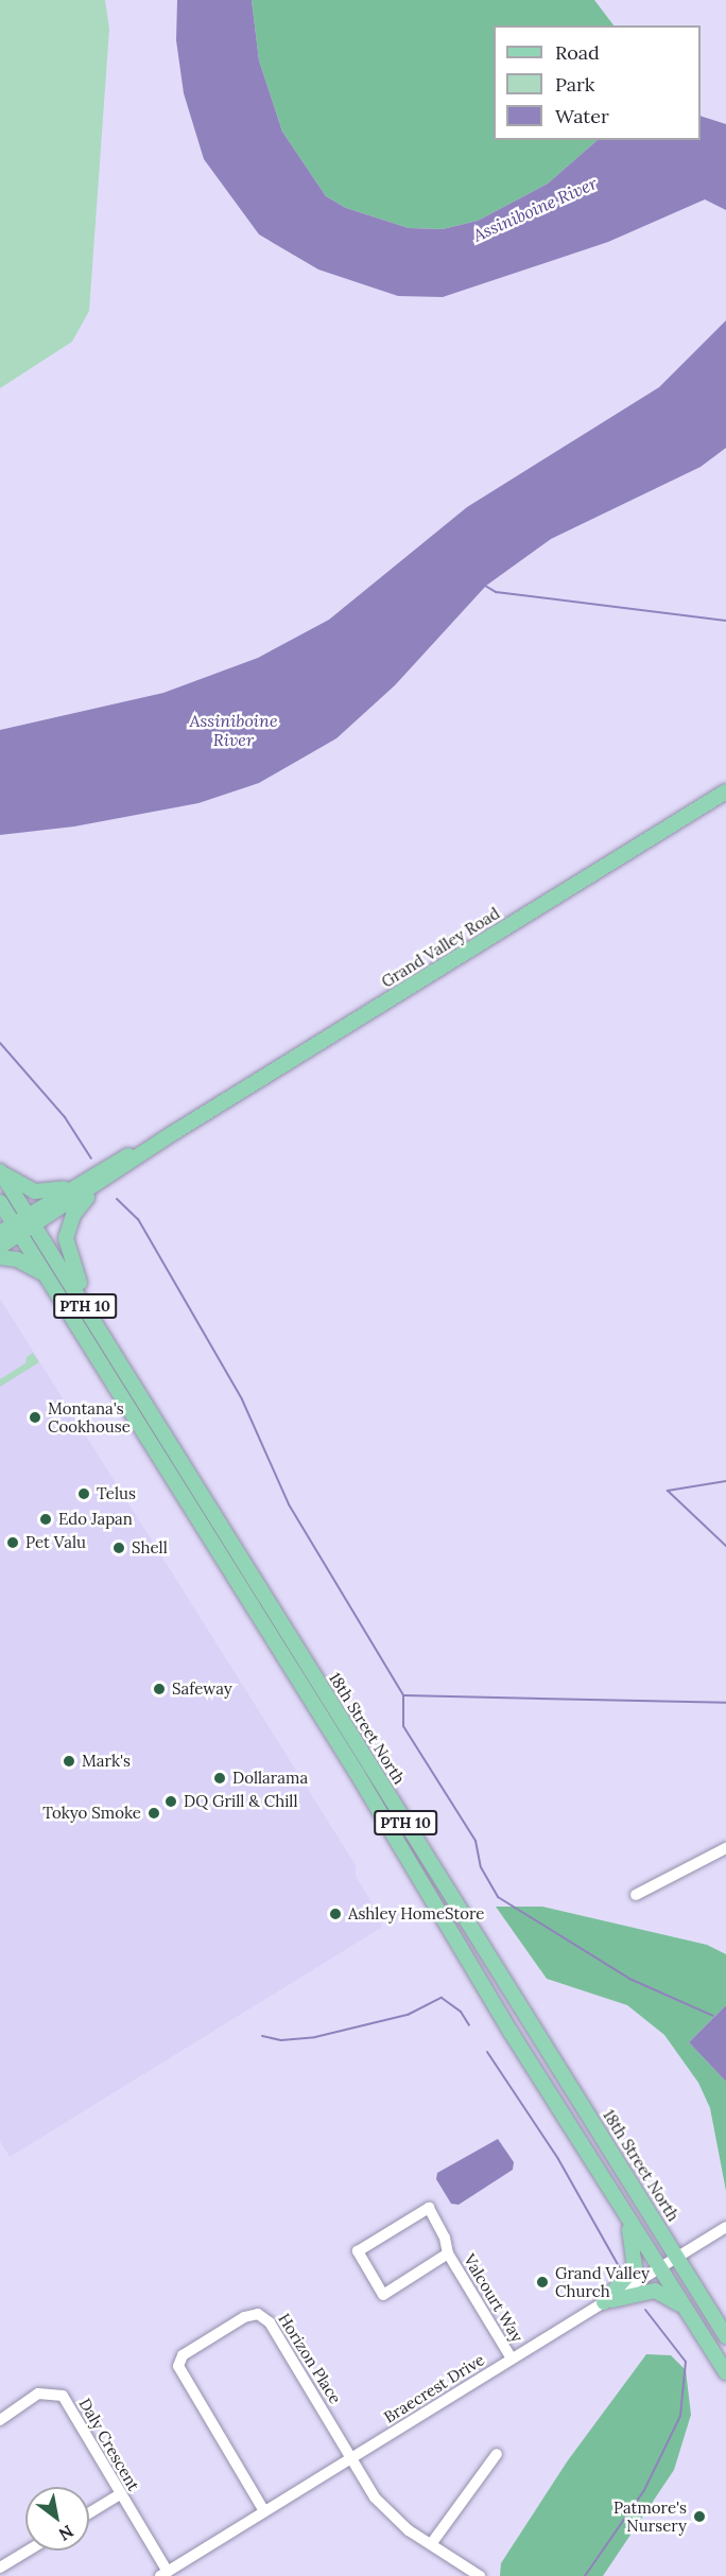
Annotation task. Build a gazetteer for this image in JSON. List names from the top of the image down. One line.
{"streets":{"main road":["Grand Valley Road","PTH 10","18th Street North"],"street":["Valcourt Way","Horizon Place","Braecrest Drive","Daly Crescent"]},"crossings":[["Grand Valley Road","PTH 10"],["Grand Valley Road","18th Street North"],["PTH 10","18th Street North"],["18th Street North","Braecrest Drive"],["Valcourt Way","Braecrest Drive"],["Horizon Place","Braecrest Drive"],["Braecrest Drive","Daly Crescent"]],"water":["Assiniboine River"],"places":["Montana's Cookhouse","Telus","Edo Japan","Pet Valu","Shell","Safeway","Mark's","Dollarama","DQ Grill & Chill","Tokyo Smoke","Ashley HomeStore","Grand Valley Church","Patmore's Nursery"],"legend":["Road","Park","Water"],"north":"bottom right"}
